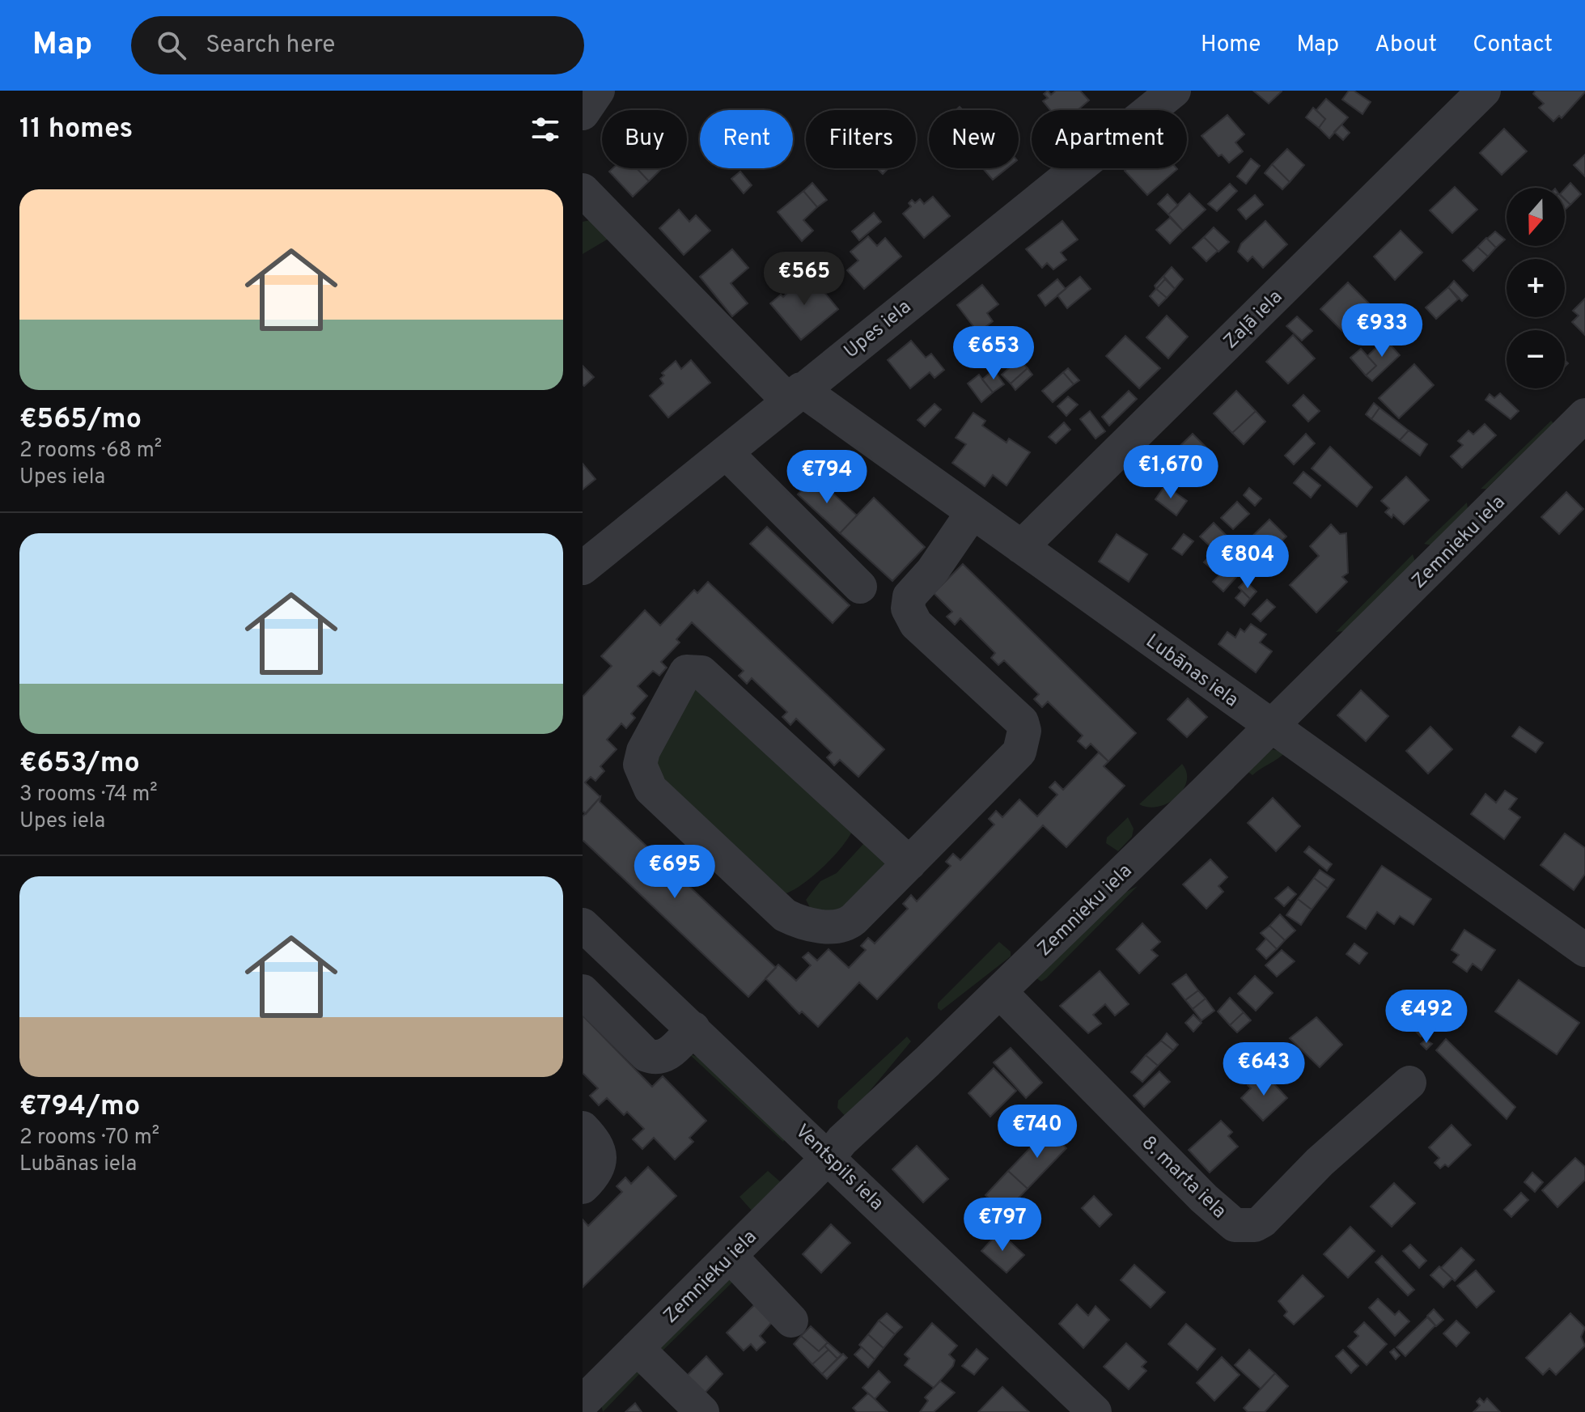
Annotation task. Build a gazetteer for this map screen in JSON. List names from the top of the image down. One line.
{"streets":{"street":["Zaļā iela","Upes iela","Zemnieku iela","Lubānas iela","Ventspils iela","8. marta iela"]},"crossings":[["Zaļā iela","Lubānas iela"],["Upes iela","Lubānas iela"],["Zemnieku iela","Lubānas iela"],["Zemnieku iela","Ventspils iela"],["Zemnieku iela","8. marta iela"]],"north":"bottom","page":{"header":"Map","search":"Search here","nav":["Home","Map","About","Contact"],"heading":"11 homes","chip":["Buy","Rent","Filters","New","Apartment"],"list":[{"name":"€565/mo","note":"2 rooms · 68 m² · Upes iela"},{"name":"€653/mo","note":"3 rooms · 74 m² · Upes iela"},{"name":"€794/mo","note":"2 rooms · 70 m² · Lubānas iela"}],"map_buttons":["+","−"],"price":["€565","€933","€653","€1,670","€794","€804","€695","€492","€643","€740","€797"]}}
